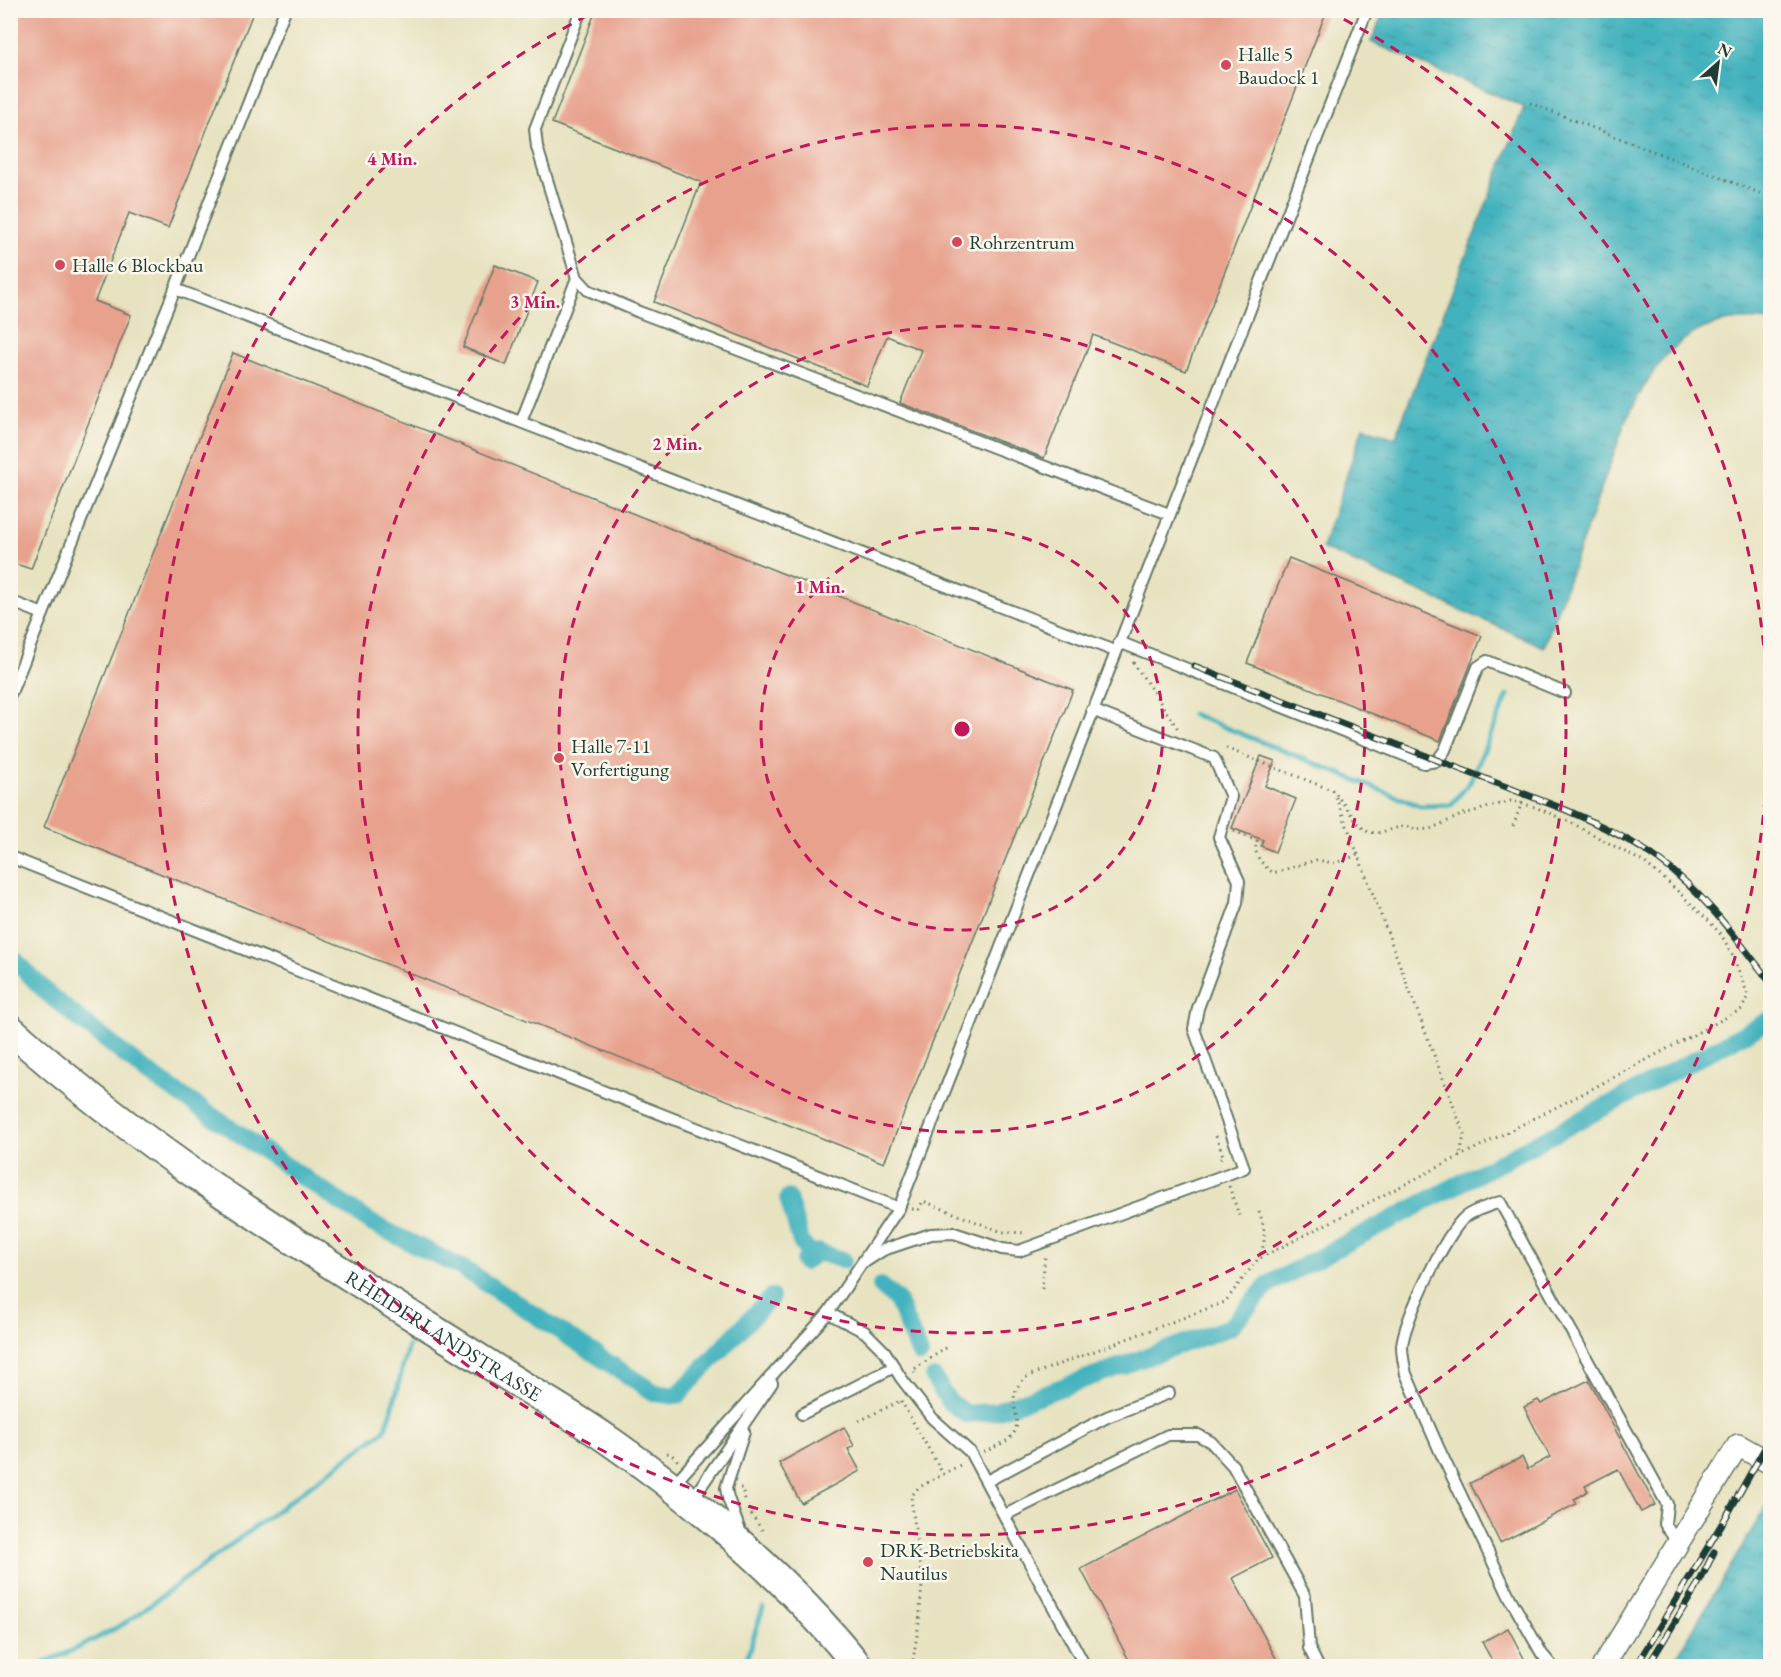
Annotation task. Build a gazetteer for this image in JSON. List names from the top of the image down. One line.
{"streets":{"main road":["RHEIDERLANDSTRASSE"]},"places":["Halle 5 Baudock 1","Rohrzentrum","Halle 6 Blockbau","Halle 7-11 Vorfertigung","DRK-Betriebskita Nautilus"],"north":"top right","rings":["4 Min.","3 Min.","2 Min.","1 Min."]}
